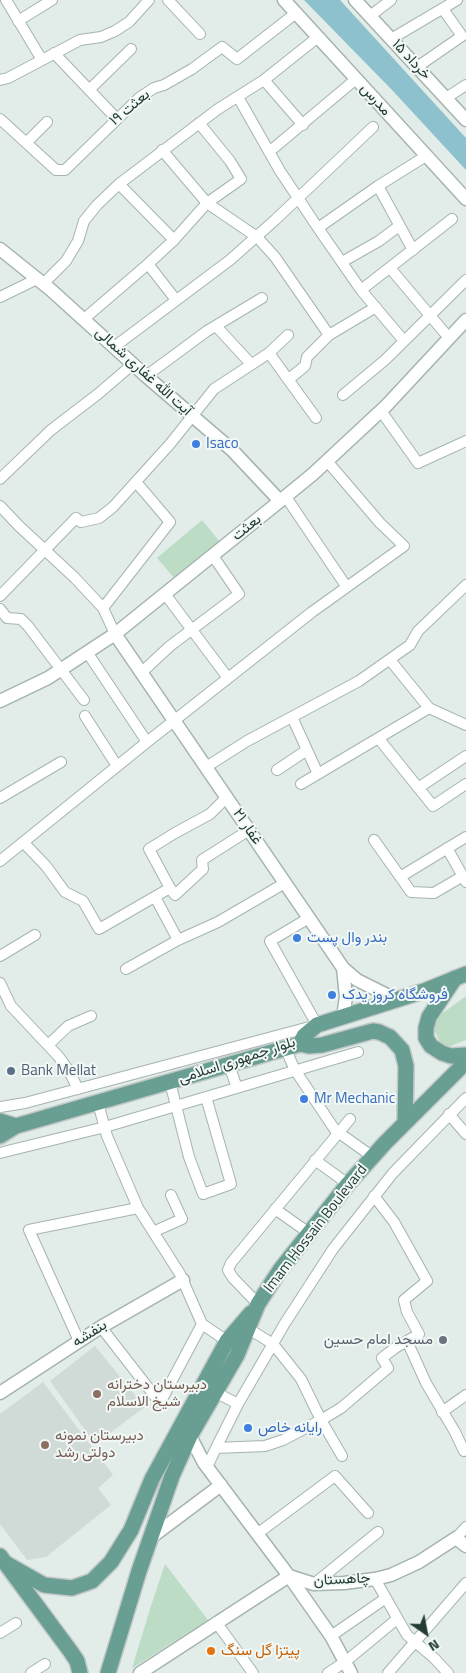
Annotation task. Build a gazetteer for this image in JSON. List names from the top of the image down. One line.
{"streets":{"main road":["بلوار جمهوری اسلامی","Imam Hossain Boulevard"],"street":["۱۵ خرداد","مدرس","بعثت ۱۹","آیت الله غفاری شمالی","بعثت","غفار ۲۱","بنفشه","چاهستان"]},"crossings":[["مدرس","بعثت ۱۹"],["آیت الله غفاری شمالی","بعثت"],["بعثت","غفار ۲۱"]],"places":["Isaco","بندر وال پست","فروشگاه کروز یدک","Bank Mellat","Mr Mechanic","مسجد امام حسین","دبیرستان دخترانه شیخ الاسلام","رایانه خاص","دبیرستان نمونه دولتی رشد","پیتزا گل سنگ"],"north":"bottom right"}
